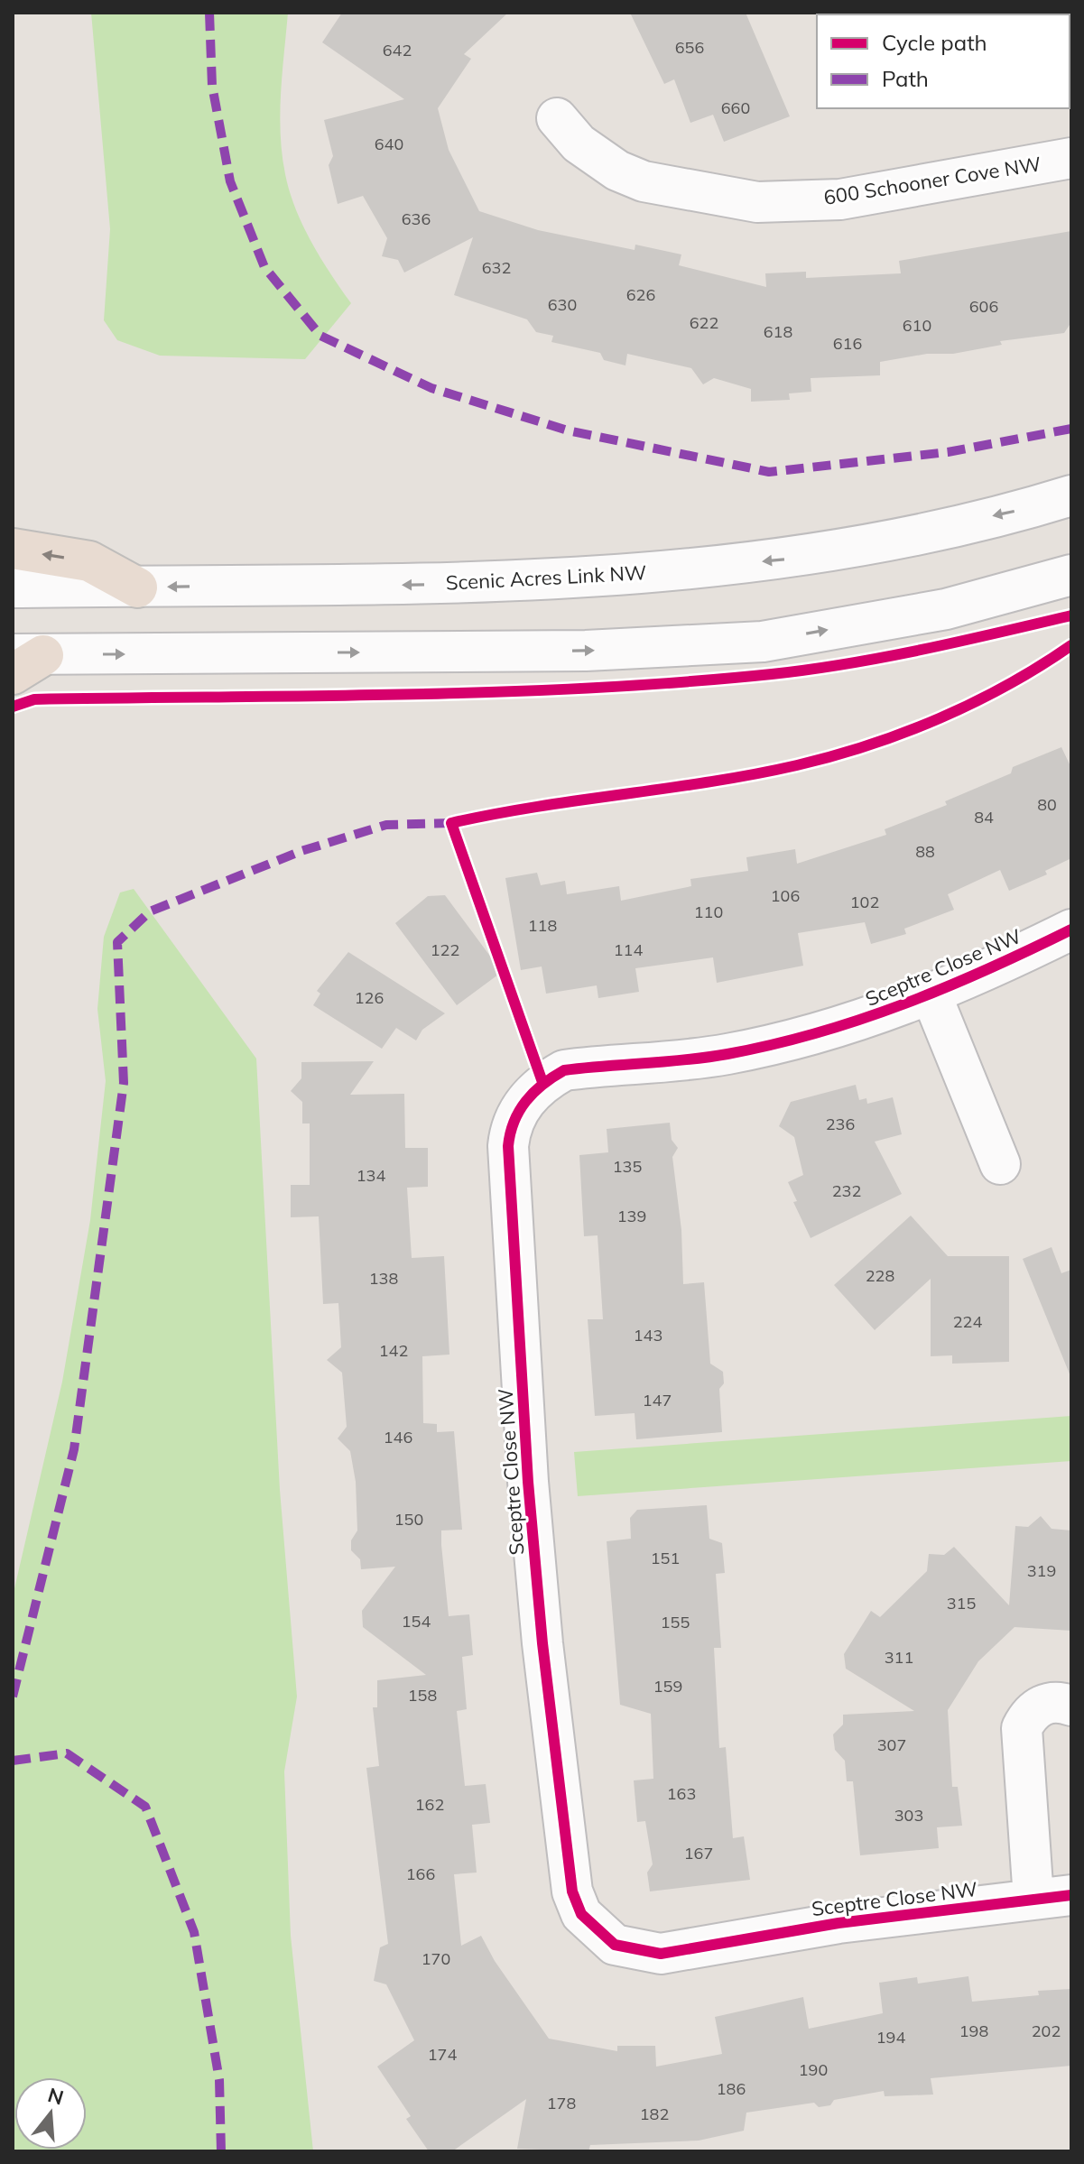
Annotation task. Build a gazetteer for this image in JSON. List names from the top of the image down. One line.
{"streets":{"street":["600 Schooner Cove NW","Scenic Acres Link NW","Sceptre Close NW"]},"house_numbers":["656","642","660","640","636","632","626","630","606","622","610","618","616","80","84","88","106","102","110","118","122","114","126","236","135","134","232","139","228","138","224","143","142","147","146","150","151","319","315","154","155","311","159","158","307","163","162","303","167","166","170","198","202","194","174","190","186","178","182"],"legend":["Cycle path","Path"],"north":"top"}
